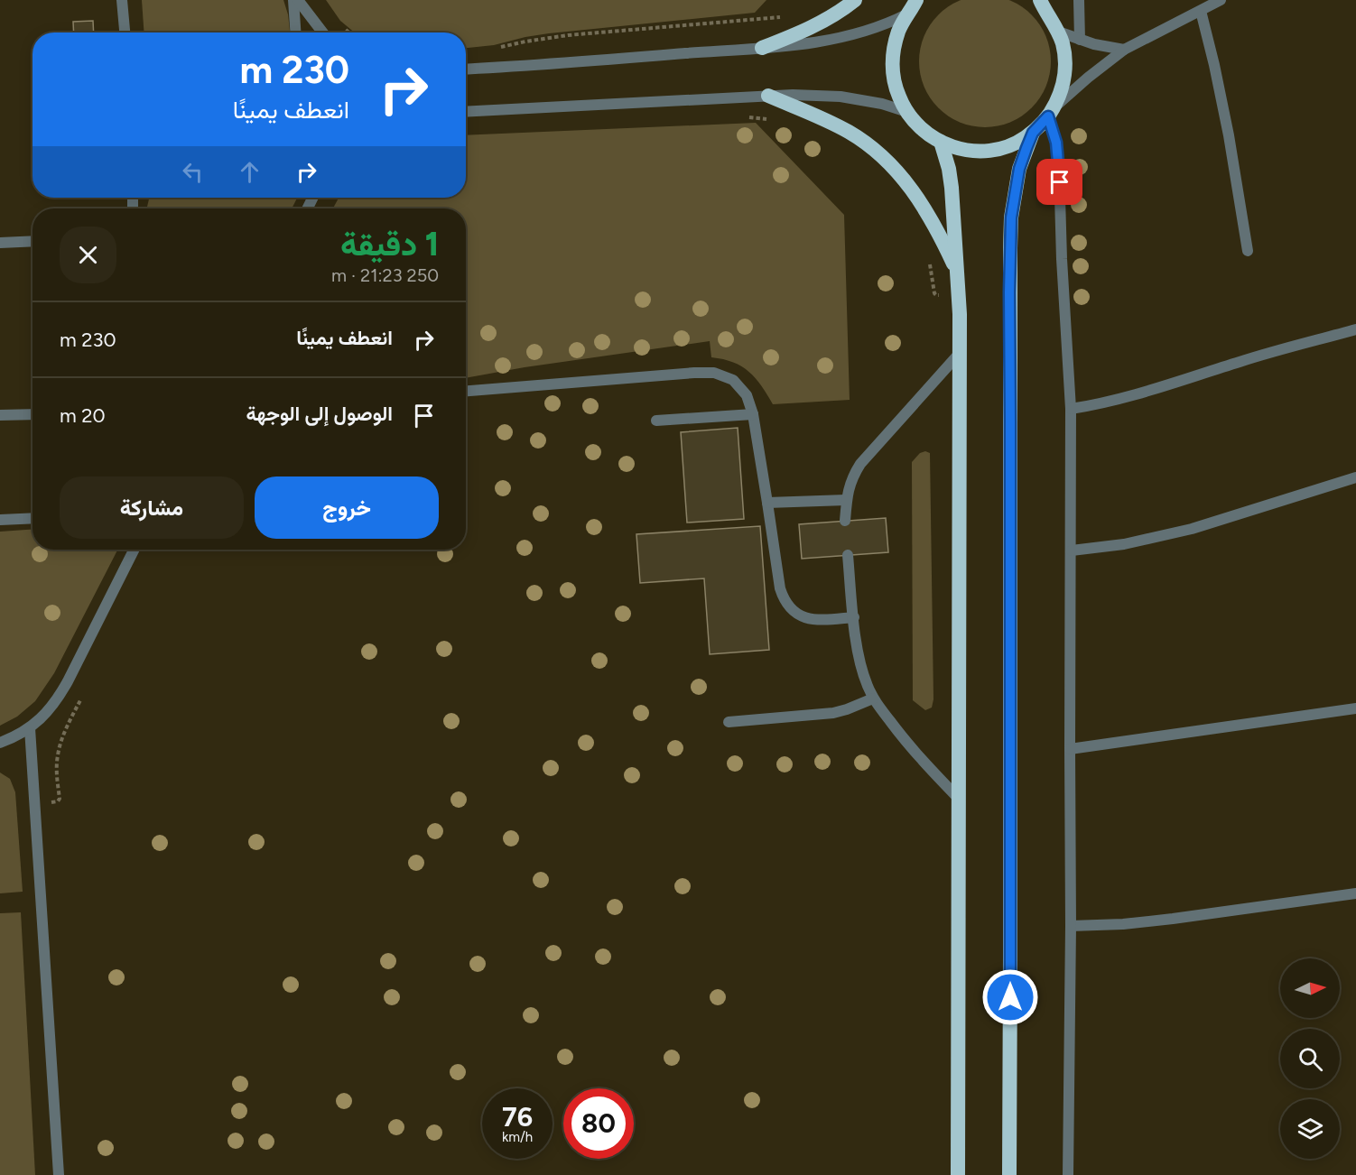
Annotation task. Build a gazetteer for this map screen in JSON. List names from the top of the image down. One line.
{"north":"right","page":{"turn":["230 m","انعطف يمينًا"],"heading":["1 دقيقة","250 m · 21:23"],"list":[{"name":"انعطف يمينًا","value":"230 m"},{"name":"الوصول إلى الوجهة","value":"20 m"}],"buttons":["خروج","مشاركة"],"speed":"76 km/h","limit":"80"}}
